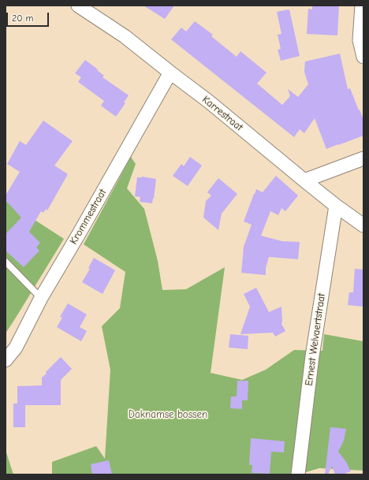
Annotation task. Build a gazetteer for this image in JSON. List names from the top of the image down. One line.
{"streets":{"street":["Karrestraat","Krommestraat","Ernest Welvaertstraat"]},"crossings":[["Karrestraat","Krommestraat"],["Karrestraat","Ernest Welvaertstraat"]],"parks":["Daknamse bossen"],"scale_bar":"20 m"}
